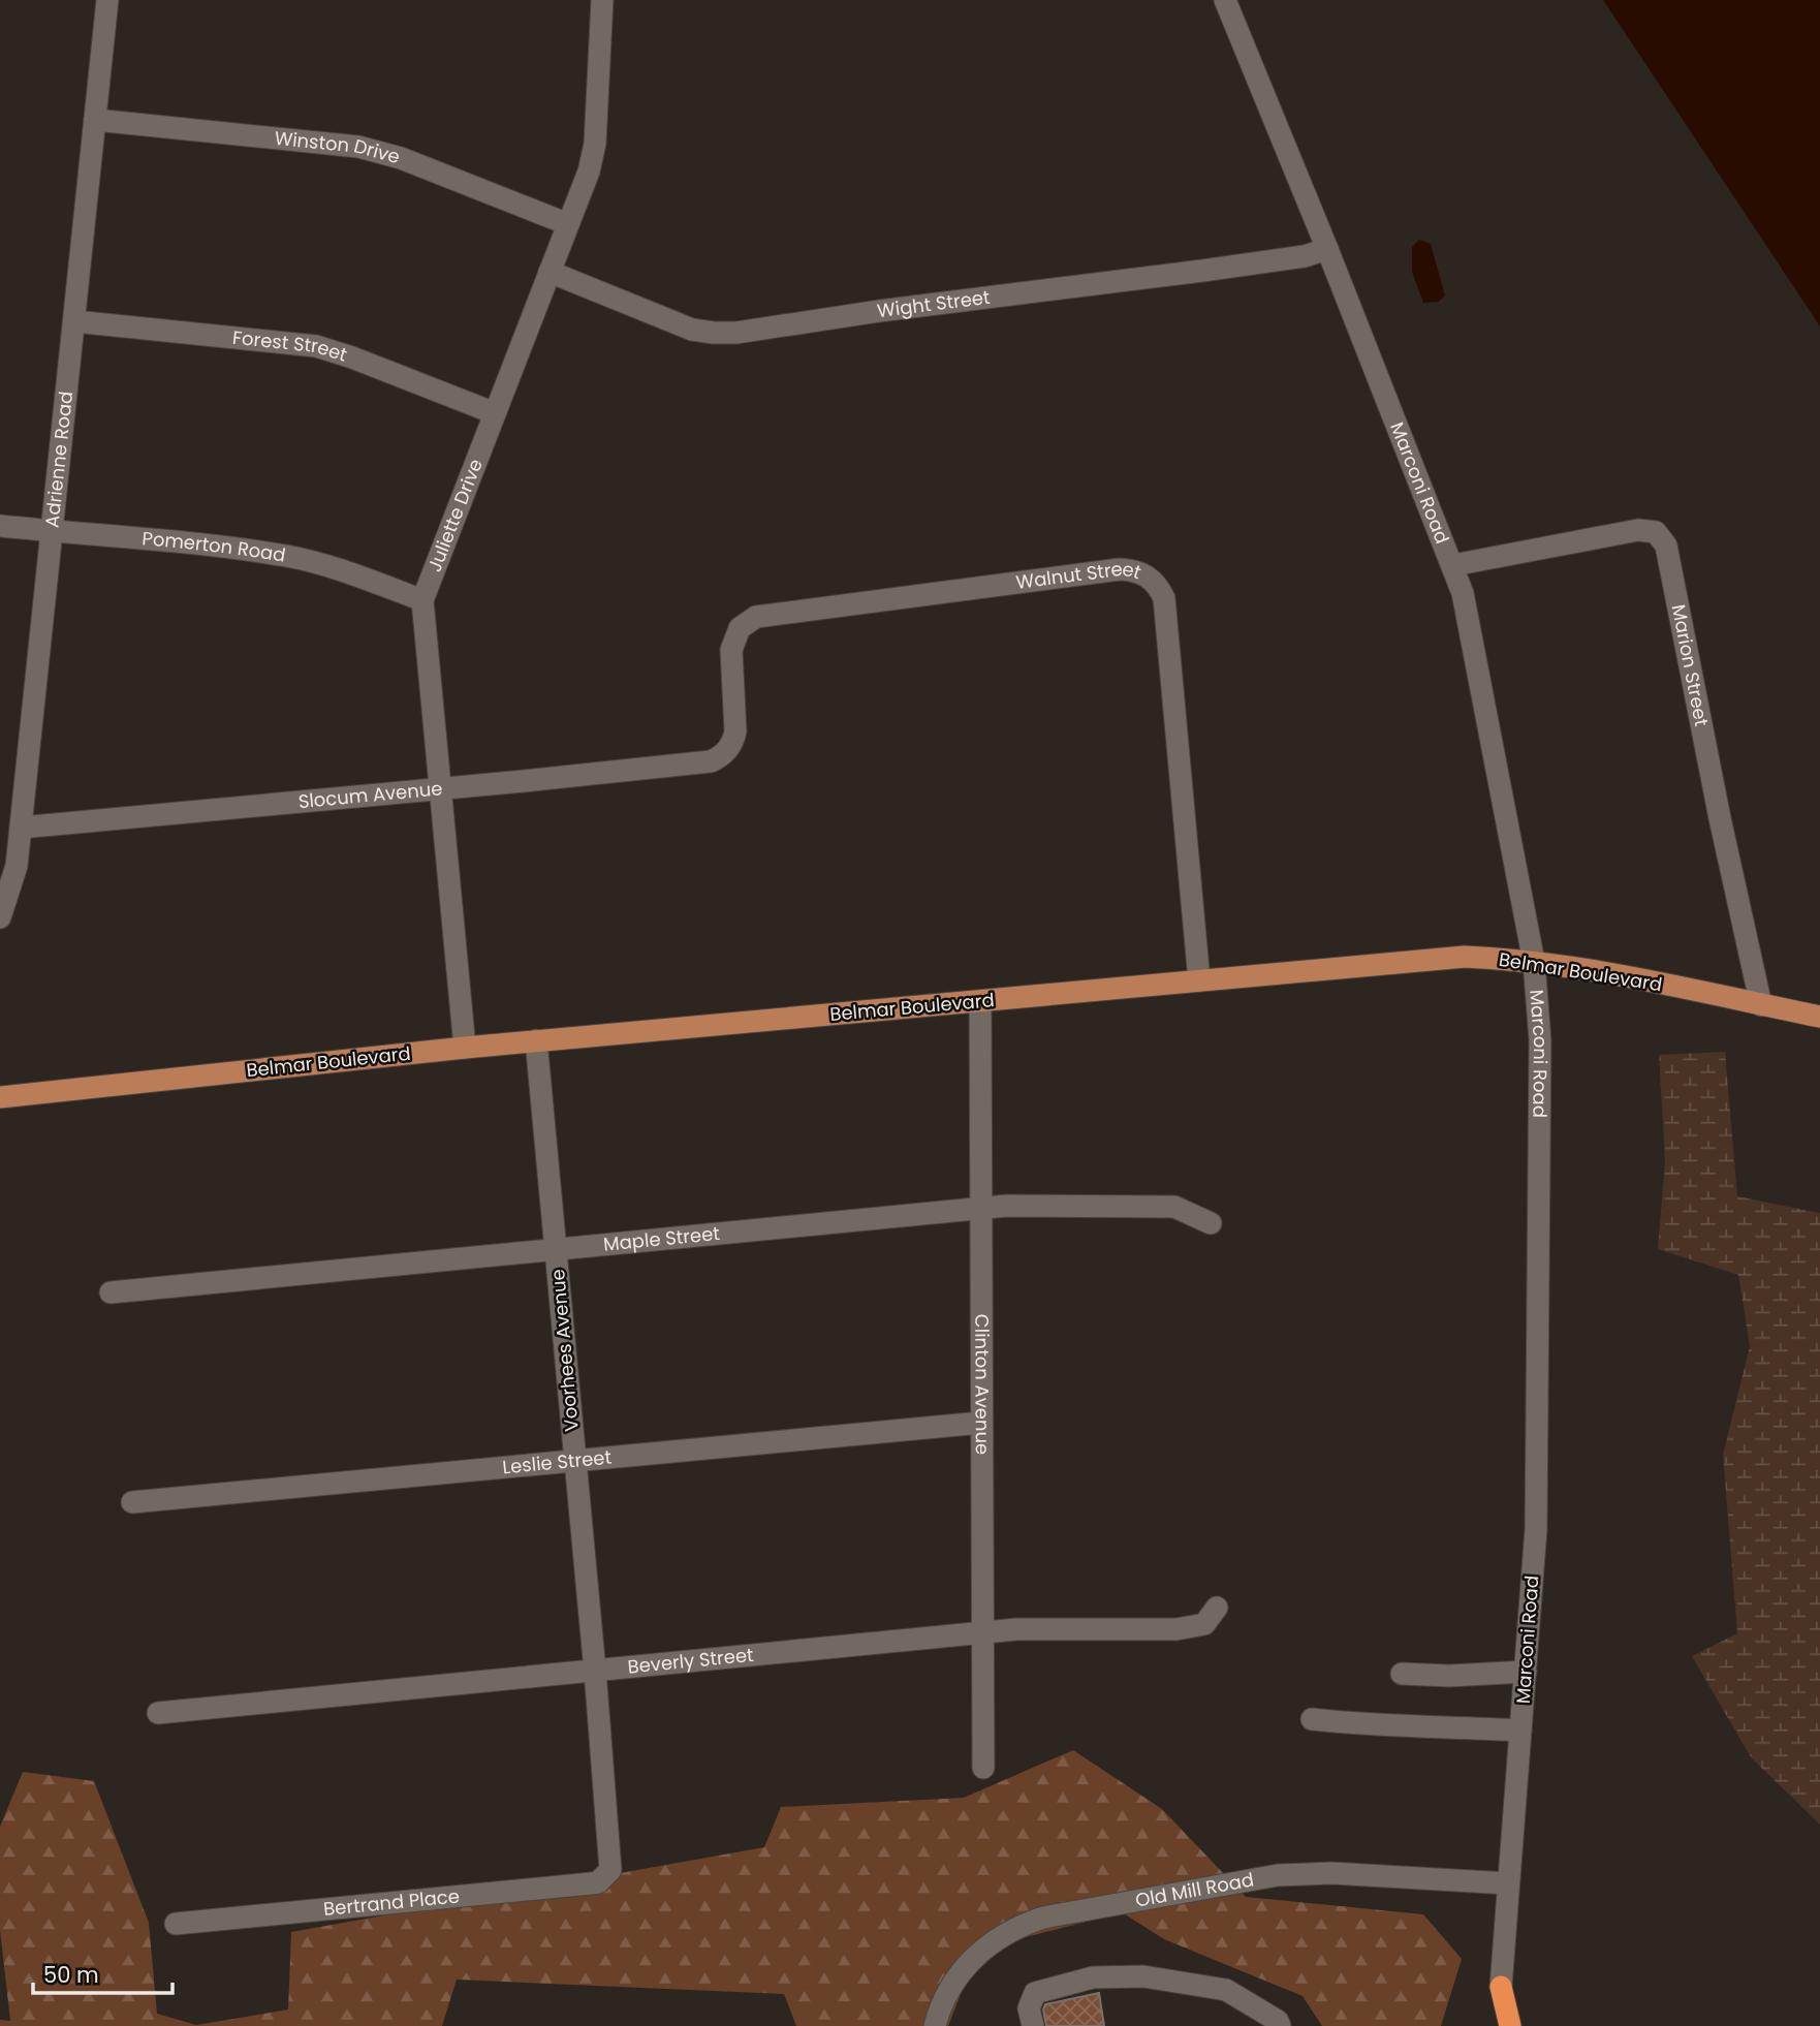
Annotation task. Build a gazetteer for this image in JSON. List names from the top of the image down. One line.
{"streets":{"main road":["Belmar Boulevard"],"street":["Winston Drive","Wight Street","Forest Street","Adrienne Road","Marconi Road","Juliette Drive","Pomerton Road","Walnut Street","Marion Street","Slocum Avenue","Maple Street","Voorhees Avenue","Clinton Avenue","Leslie Street","Beverly Street","Old Mill Road","Bertrand Place"]},"crossings":[["Winston Drive","Adrienne Road"],["Winston Drive","Juliette Drive"],["Wight Street","Marconi Road"],["Wight Street","Juliette Drive"],["Forest Street","Adrienne Road"],["Forest Street","Juliette Drive"],["Adrienne Road","Pomerton Road"],["Adrienne Road","Slocum Avenue"],["Marconi Road","Marion Street"],["Marconi Road","Belmar Boulevard"],["Marconi Road","Old Mill Road"],["Juliette Drive","Pomerton Road"],["Juliette Drive","Slocum Avenue"],["Juliette Drive","Belmar Boulevard"],["Walnut Street","Slocum Avenue"],["Walnut Street","Belmar Boulevard"],["Marion Street","Belmar Boulevard"],["Belmar Boulevard","Voorhees Avenue"],["Belmar Boulevard","Clinton Avenue"],["Maple Street","Voorhees Avenue"],["Maple Street","Clinton Avenue"],["Voorhees Avenue","Leslie Street"],["Voorhees Avenue","Beverly Street"],["Voorhees Avenue","Bertrand Place"],["Clinton Avenue","Leslie Street"],["Clinton Avenue","Beverly Street"]],"scale_bar":"50 m"}
